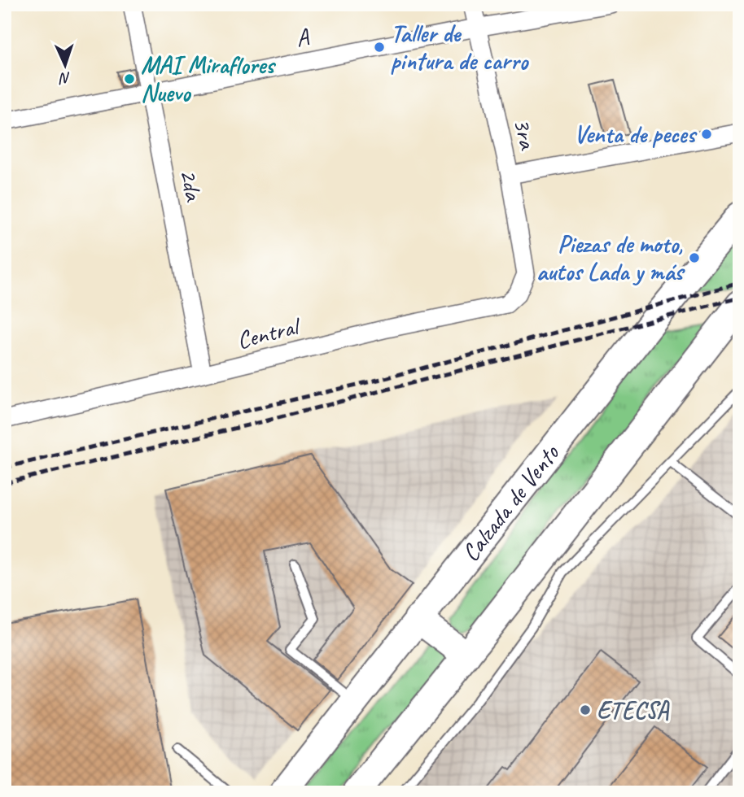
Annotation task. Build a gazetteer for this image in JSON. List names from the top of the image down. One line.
{"streets":{"main road":["Calzada de Vento"],"street":["A","3ra","2da","Central"]},"crossings":[["A","3ra"],["A","2da"],["3ra","Central"],["2da","Central"]],"places":["Taller de pintura de carro","MAI Miraflores Nuevo","Venta de peces","Piezas de moto, autos Lada y más","ETECSA"],"north":"bottom"}
